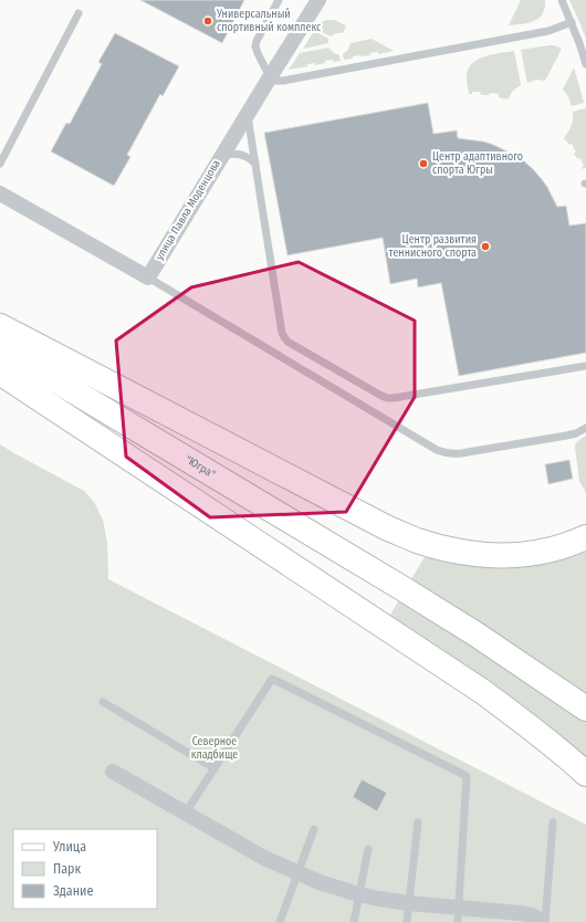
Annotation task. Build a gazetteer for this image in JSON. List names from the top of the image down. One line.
{"streets":{"main road":["\"Югра\""],"street":["улица Павла Моденцова"]},"parks":["Северное кладбище"],"places":["Универсальный спортивный комплекс","Центр адаптивного спорта Югры","Центр развития теннисного спорта"],"legend":["Улица","Парк","Здание"]}
